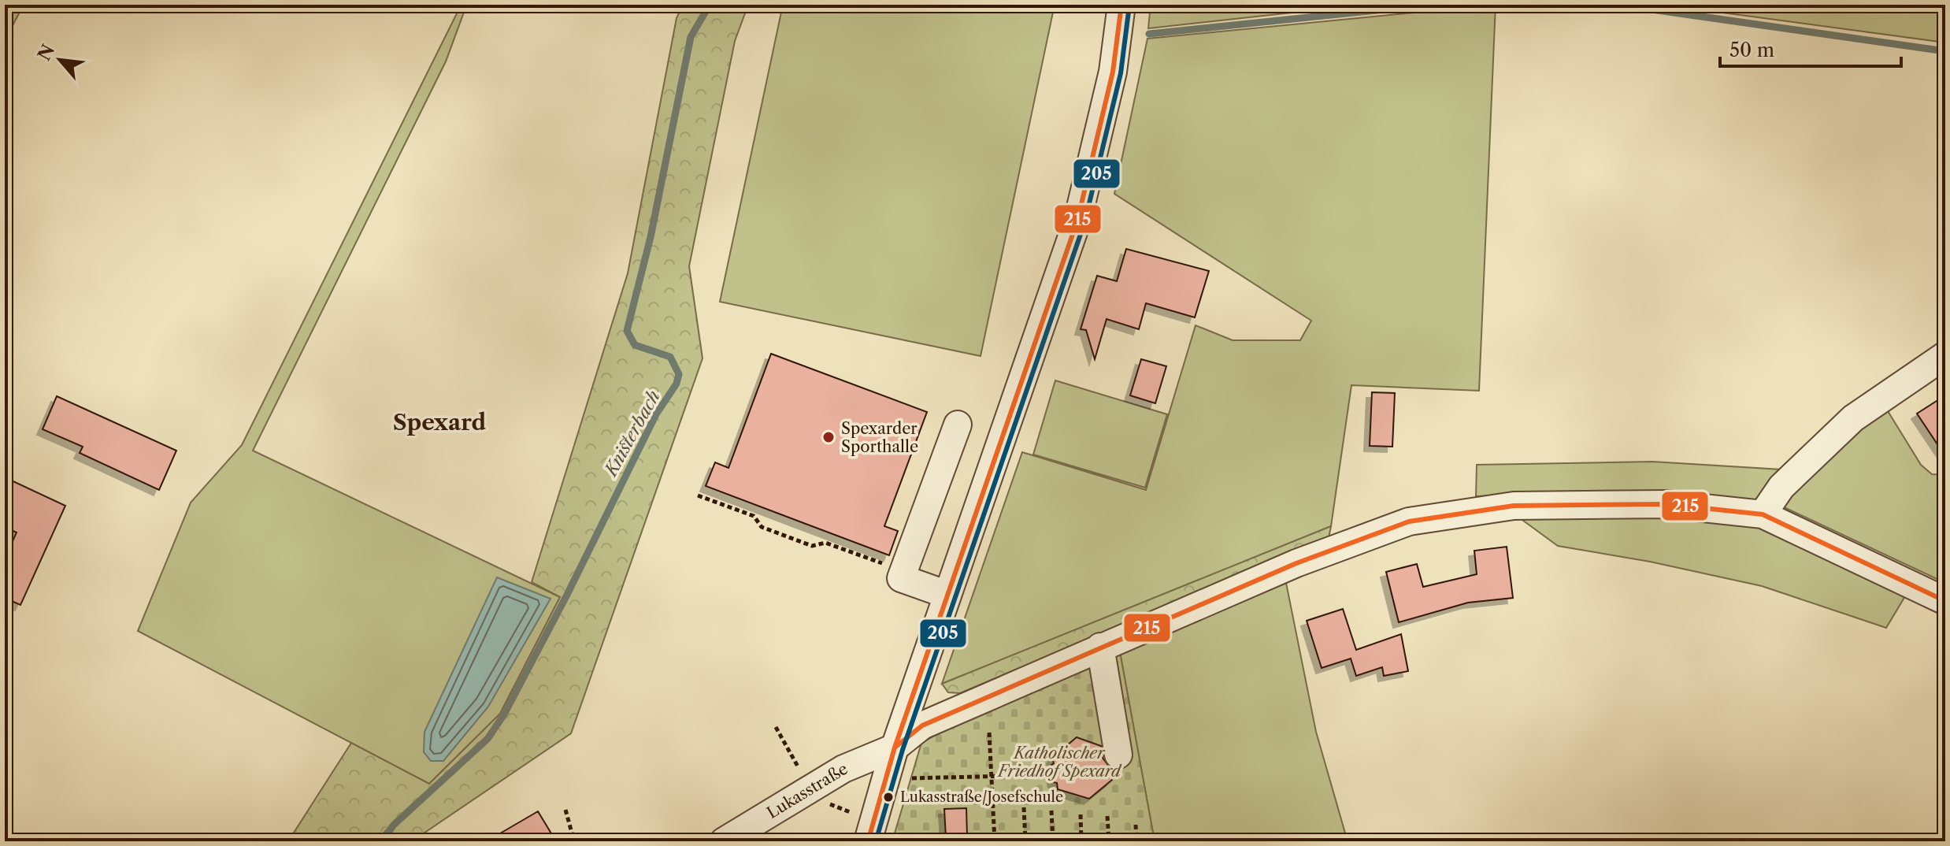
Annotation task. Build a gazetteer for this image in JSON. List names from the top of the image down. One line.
{"streets":{"street":["Lukasstraße"]},"districts":["Spexard"],"water":["Knisterbach"],"parks":["Katholischer Friedhof Spexard"],"places":["Spexarder Sporthalle","Lukasstraße/Josefschule"],"lines":["transit line 215","transit line 205"],"scale_bar":"50 m","north":"top left"}
